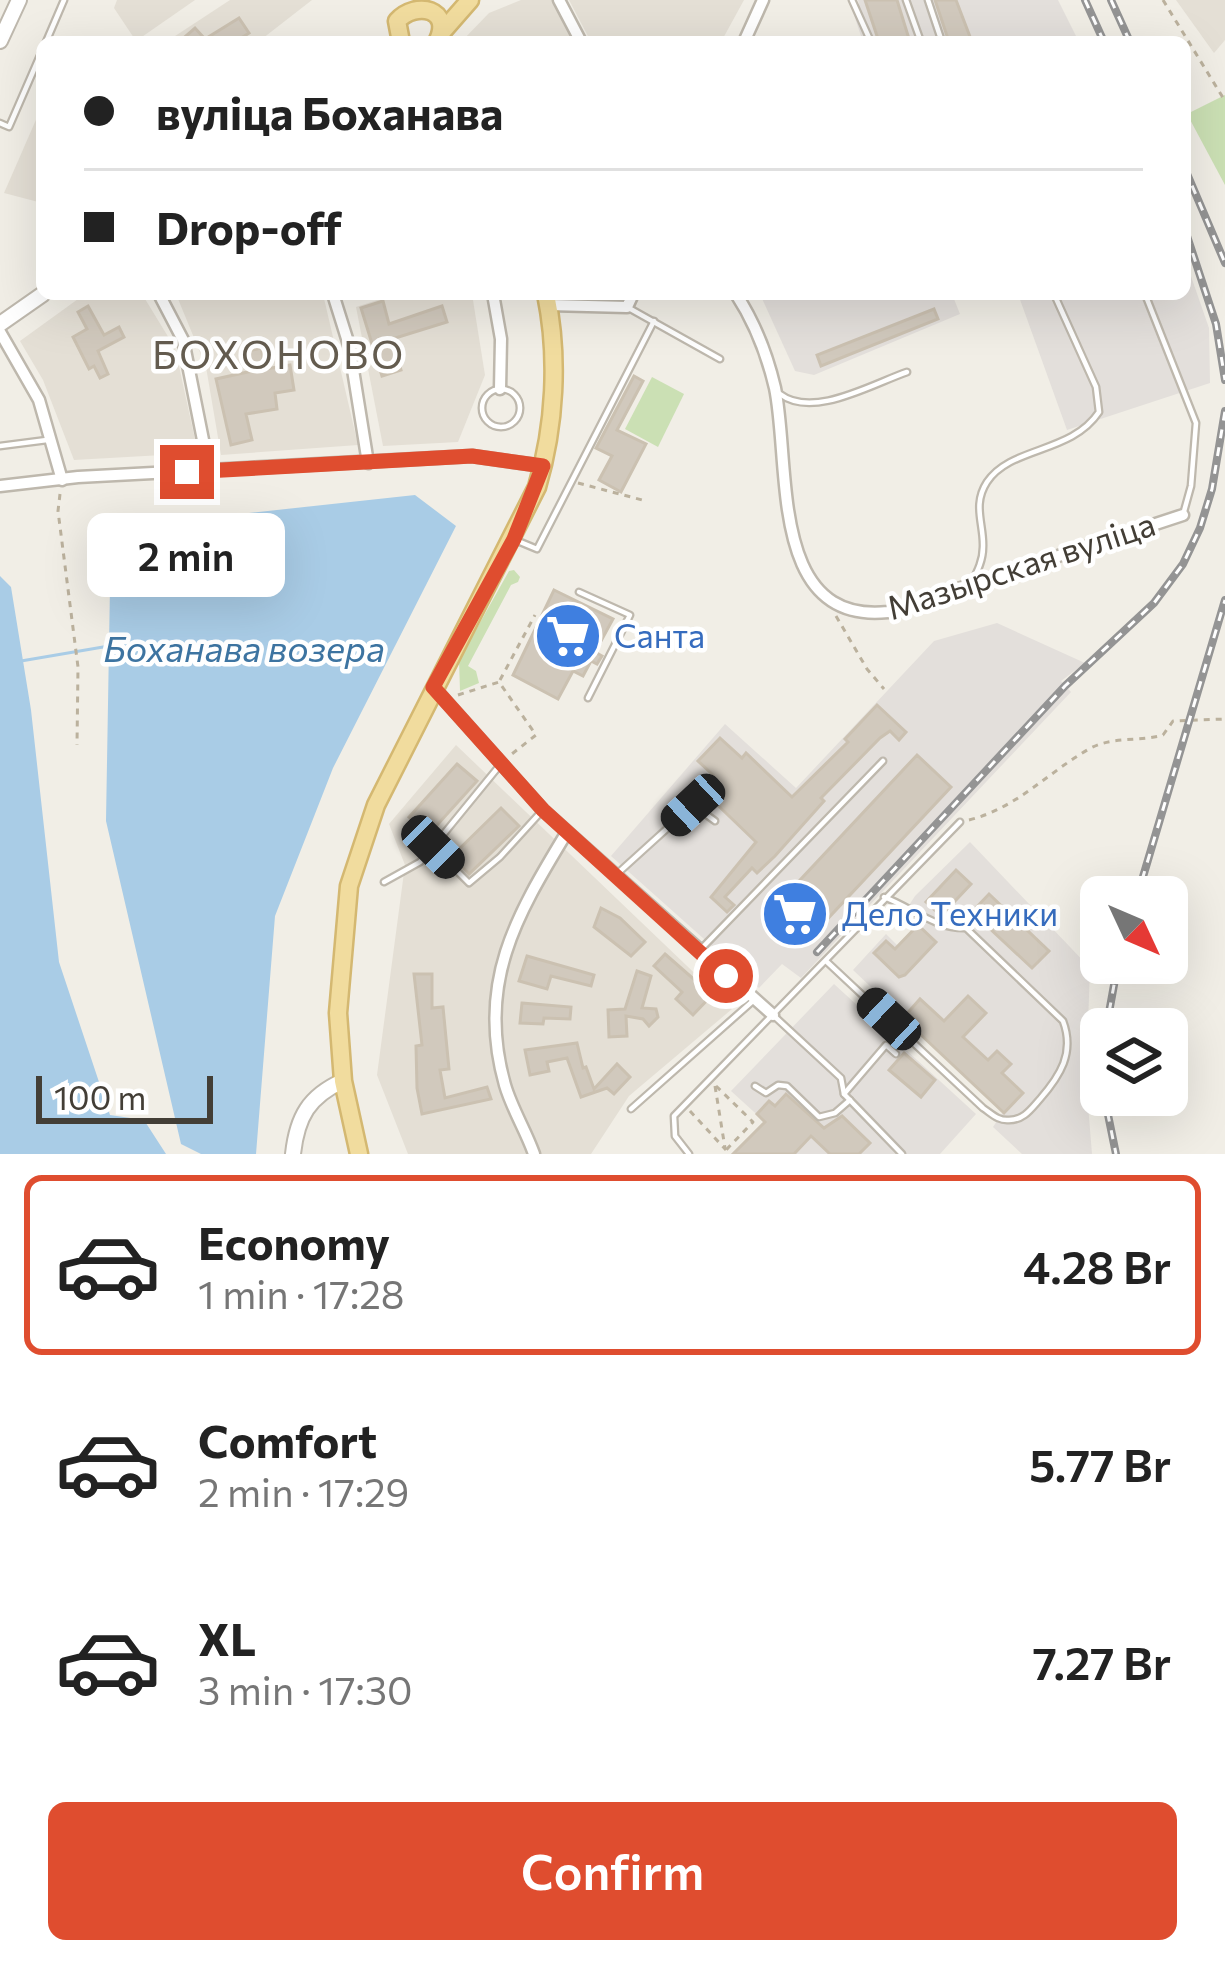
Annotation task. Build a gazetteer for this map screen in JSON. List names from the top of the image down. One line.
{"streets":{"street":["Мазырская вуліца"]},"districts":["БОХОНОВО"],"water":["Боханава возера"],"places":{"supermarket":["Санта","Дело Техники"]},"scale_bar":"100 m","north":"bottom right","page":{"banner":["вуліца Боханава","Drop-off"],"bubble":"2 min","scale":"100 m","list":[{"name":"Economy","note":"1 min · 17:28","value":"4.28 Br"},{"name":"Comfort","note":"2 min · 17:29","value":"5.77 Br"},{"name":"XL","note":"3 min · 17:30","value":"7.27 Br"}],"buttons":"Confirm"}}
